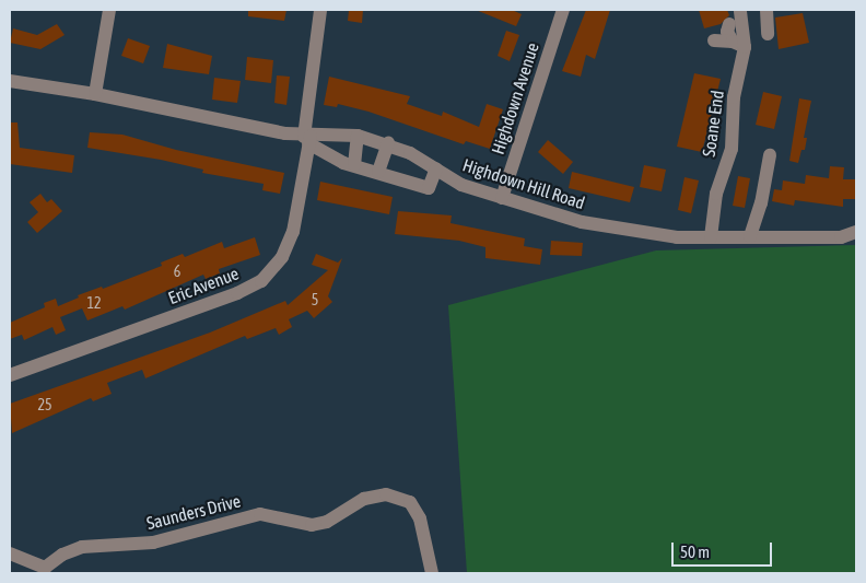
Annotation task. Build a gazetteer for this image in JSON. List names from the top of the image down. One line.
{"streets":{"street":["Highdown Avenue","Soane End","Highdown Hill Road","Eric Avenue","Saunders Drive"]},"crossings":[["Highdown Avenue","Highdown Hill Road"],["Soane End","Highdown Hill Road"],["Highdown Hill Road","Eric Avenue"]],"house_numbers":["6","5","12","25"],"scale_bar":"50 m"}
